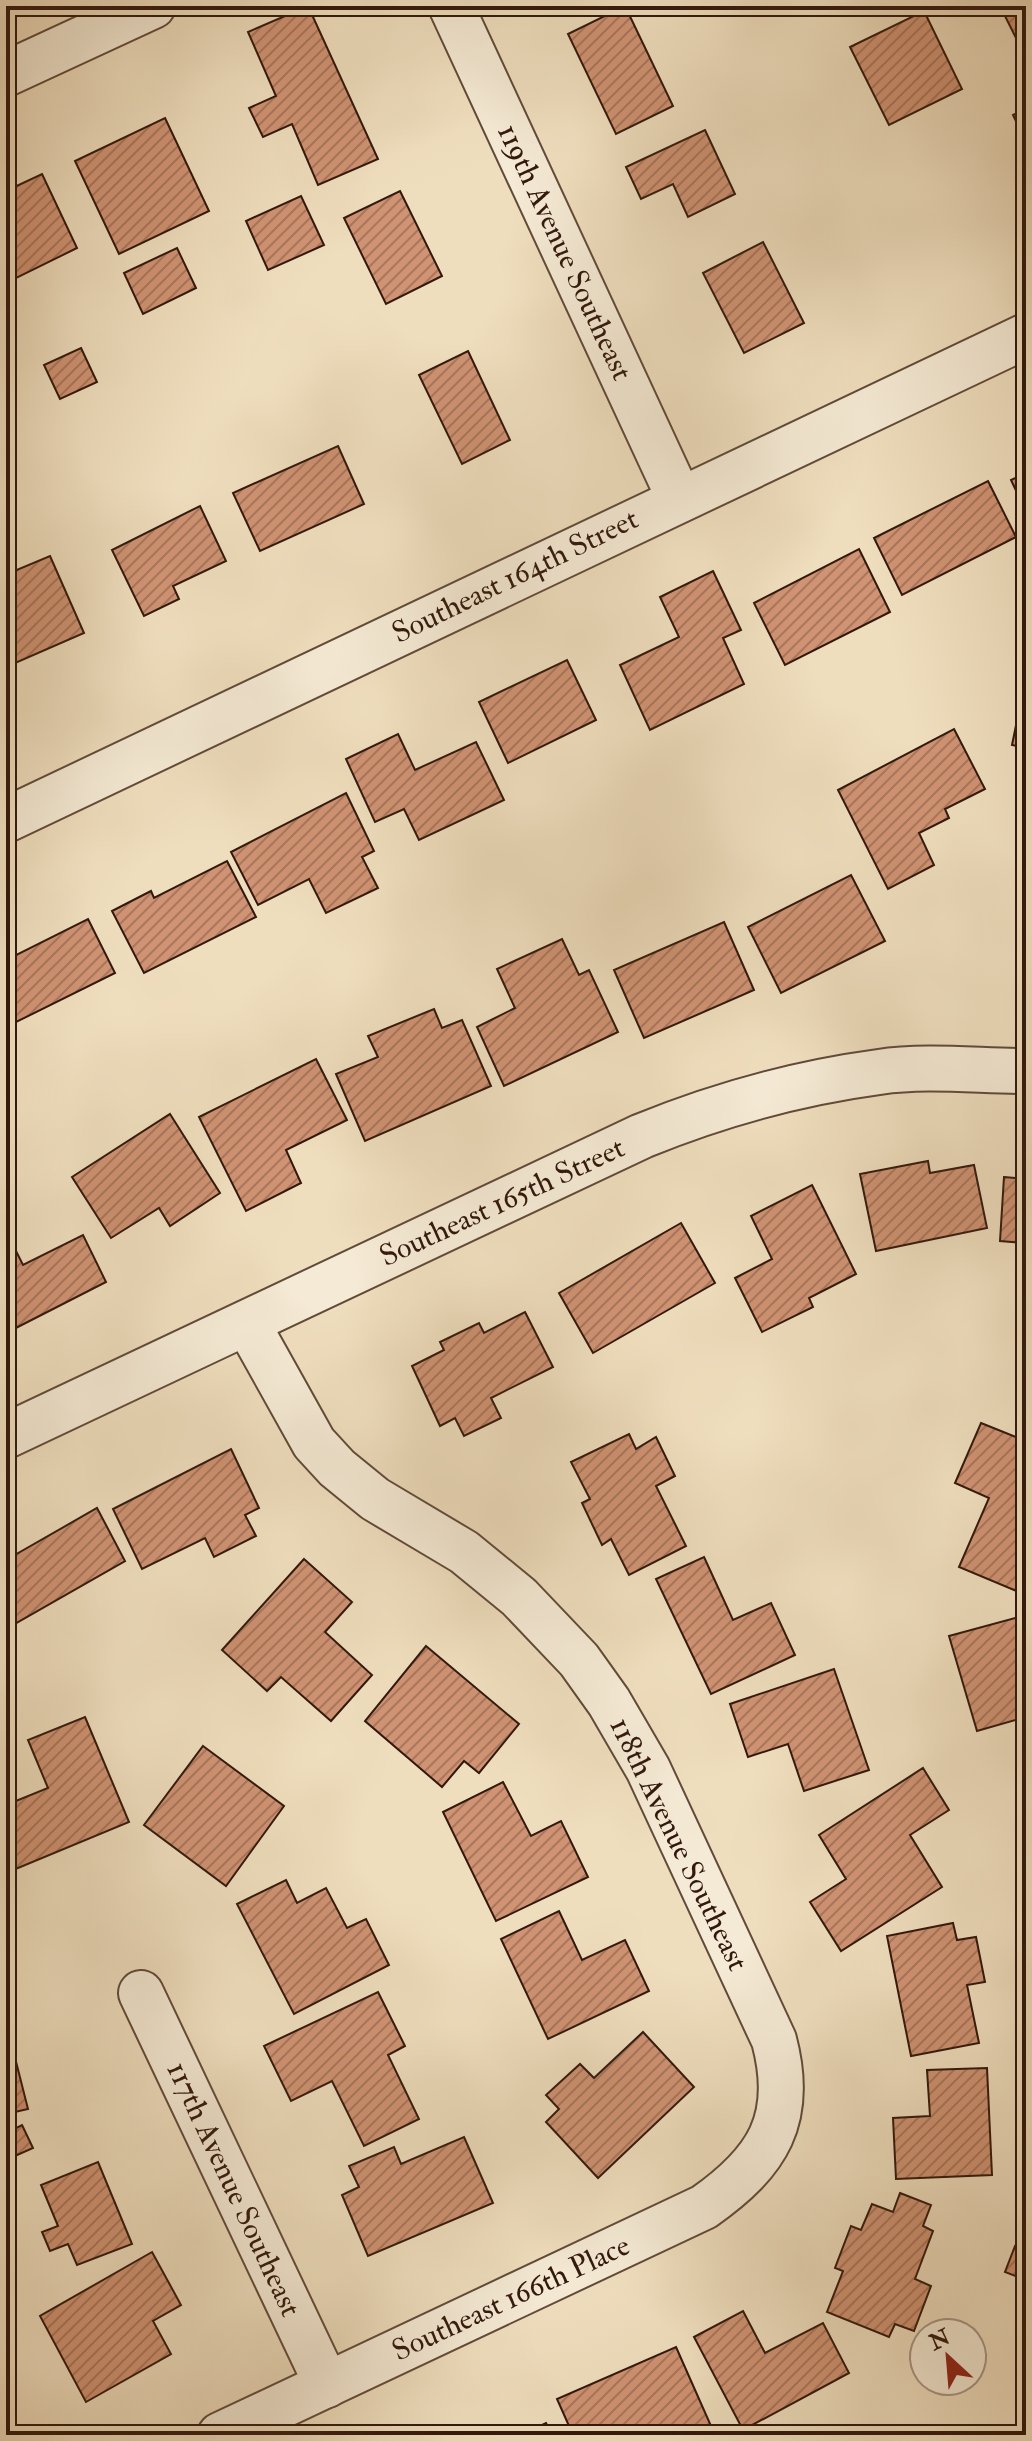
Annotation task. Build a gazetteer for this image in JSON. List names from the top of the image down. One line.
{"streets":{"street":["119th Avenue Southeast","Southeast 164th Street","Southeast 165th Street","118th Avenue Southeast","117th Avenue Southeast","Southeast 166th Place"]},"crossings":[["119th Avenue Southeast","Southeast 164th Street"],["Southeast 165th Street","118th Avenue Southeast"],["118th Avenue Southeast","Southeast 166th Place"],["117th Avenue Southeast","Southeast 166th Place"]],"north":"top left"}
